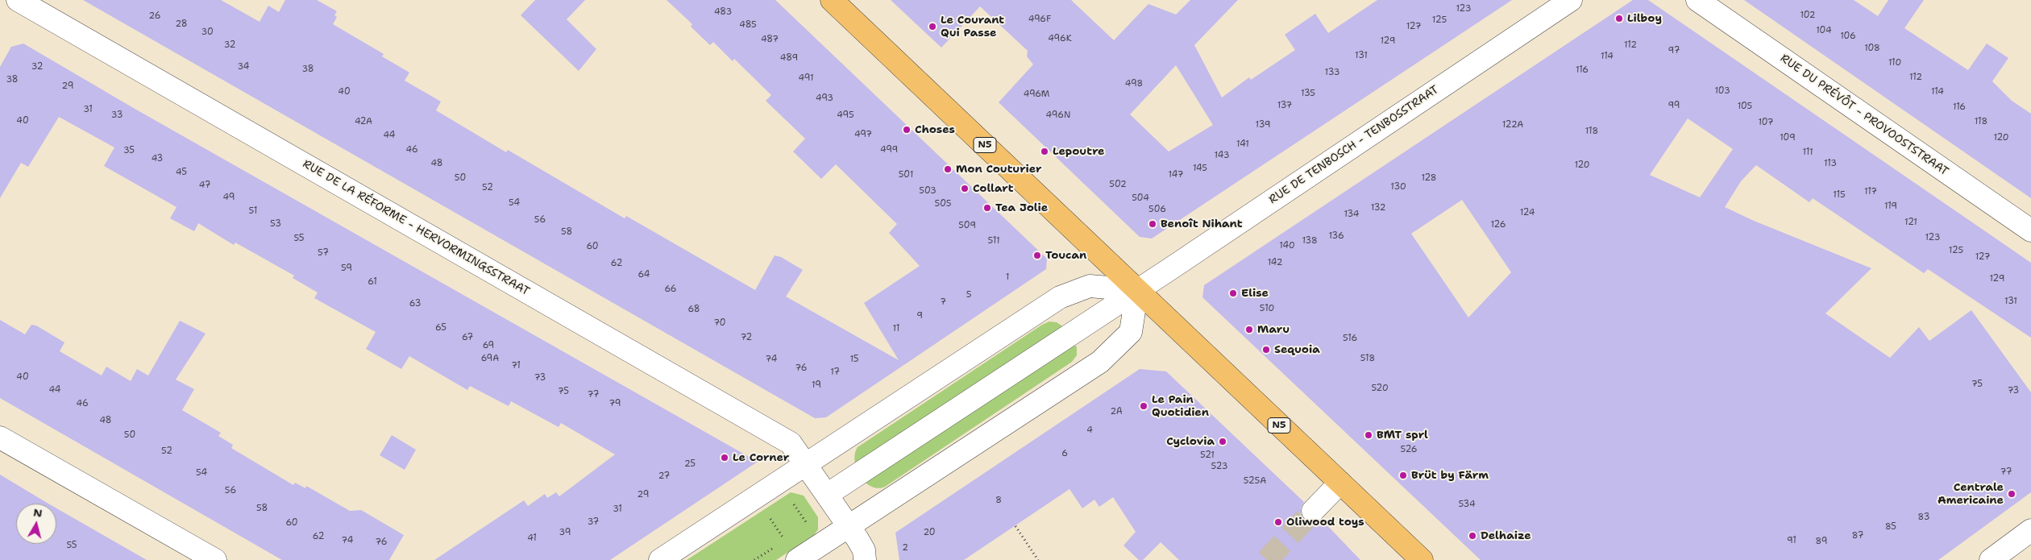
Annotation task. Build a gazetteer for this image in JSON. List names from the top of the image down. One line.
{"streets":{"main road":["N5"],"street":["RUE DU PRÉVÔT - PROVOOSTSTRAAT","RUE DE TENBOSCH - TENBOSSTRAAT","RUE DE LA RÉFORME - HERVORMINGSSTRAAT"]},"crossings":[["N5","RUE DE TENBOSCH - TENBOSSTRAAT"],["RUE DE TENBOSCH - TENBOSSTRAAT","RUE DE LA RÉFORME - HERVORMINGSSTRAAT"]],"places":["Lilboy","Le Courant Qui Passe","Choses","Lepoutre","Mon Couturier","Collart","Tea Jolie","Benoît Nihant","Toucan","Elise","Maru","Sequoia","Le Pain Quotidien","BMT sprl","Cyclovia","Le Corner","Brüt by Färm","Centrale Americaine","Oliwood toys","Delhaize"],"house_numbers":["123","483","102","26","496F","125","28","485","127","104","30","106","496K","487","129","32","112","108","97","131","114","489","110","32","34","38","116","133","112","491","38","498","29","103","40","114","135","496M","493","137","99","105","116","31","33","495","496N","40","42A","118","107","139","122A","118","497","44","109","120","141","46","499","35","111","143","43","48","113","120","145","45","501","147","50","128","502","47","130","52","503","117","115","49","504","54","505","119","132","506","51","124","134","56","121","53","126","509","58","136","123","55","511","138","140","60","125","57","127","142","62","59","64","1","129","61","66","5","131","7","63","510","68","9","70","65","11","67","72","516","69","69A","518","74","15","71","76","17","40","73","75","19","520","44","73","75","77","46","79","2A","48","4","50","526","52","6","521","25","523","77","54","27","525A","56","29","8","534","58","31","83","37","60","85","39","20","87","62","41","74","91","89","76","55","2"],"north":"top"}
